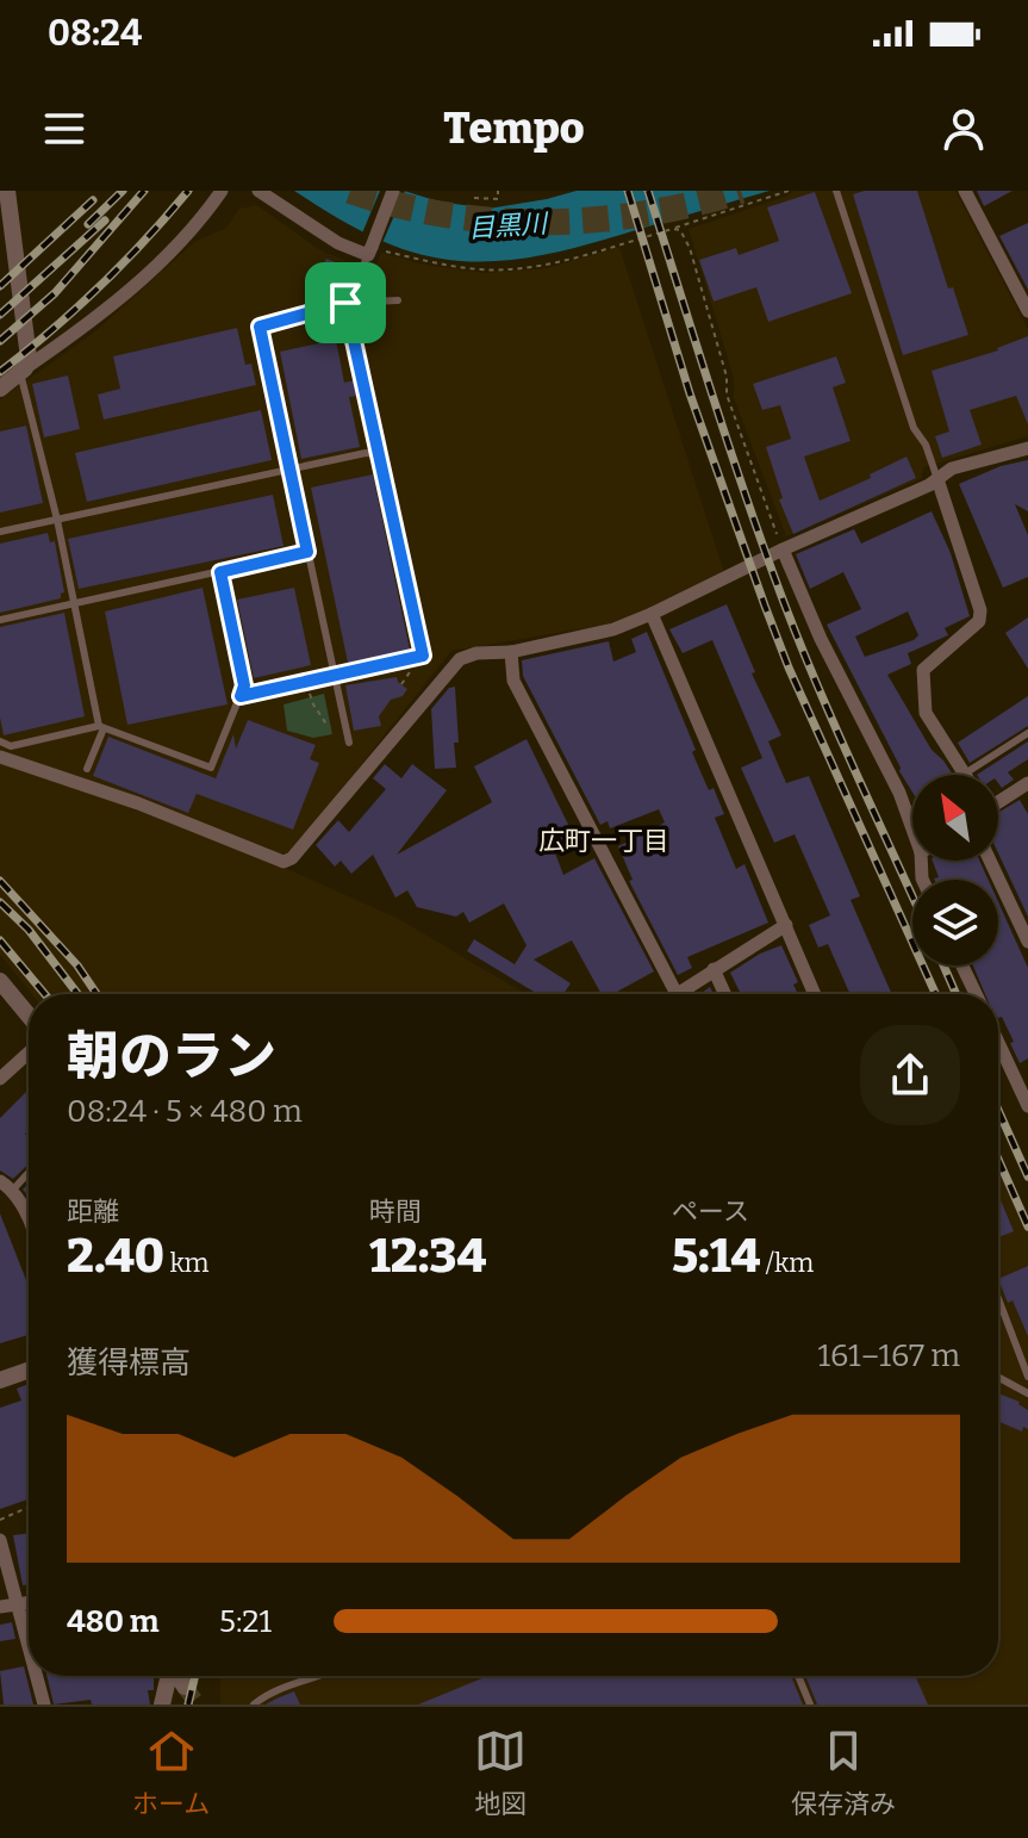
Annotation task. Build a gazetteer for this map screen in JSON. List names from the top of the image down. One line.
{"districts":["広町一丁目"],"water":["目黒川"],"north":"top left","page":{"status":"08:24","header":"Tempo","heading":["朝のラン","08:24 · 5 × 480 m"],"stats":[["距離","2.40 km"],["時間","12:34"],["ペース","5:14 /km"]],"chart":["獲得標高","161–167 m"],"list":[{"name":"480 m","note":"5:21"}],"tabs":["ホーム","地図","保存済み"]}}
